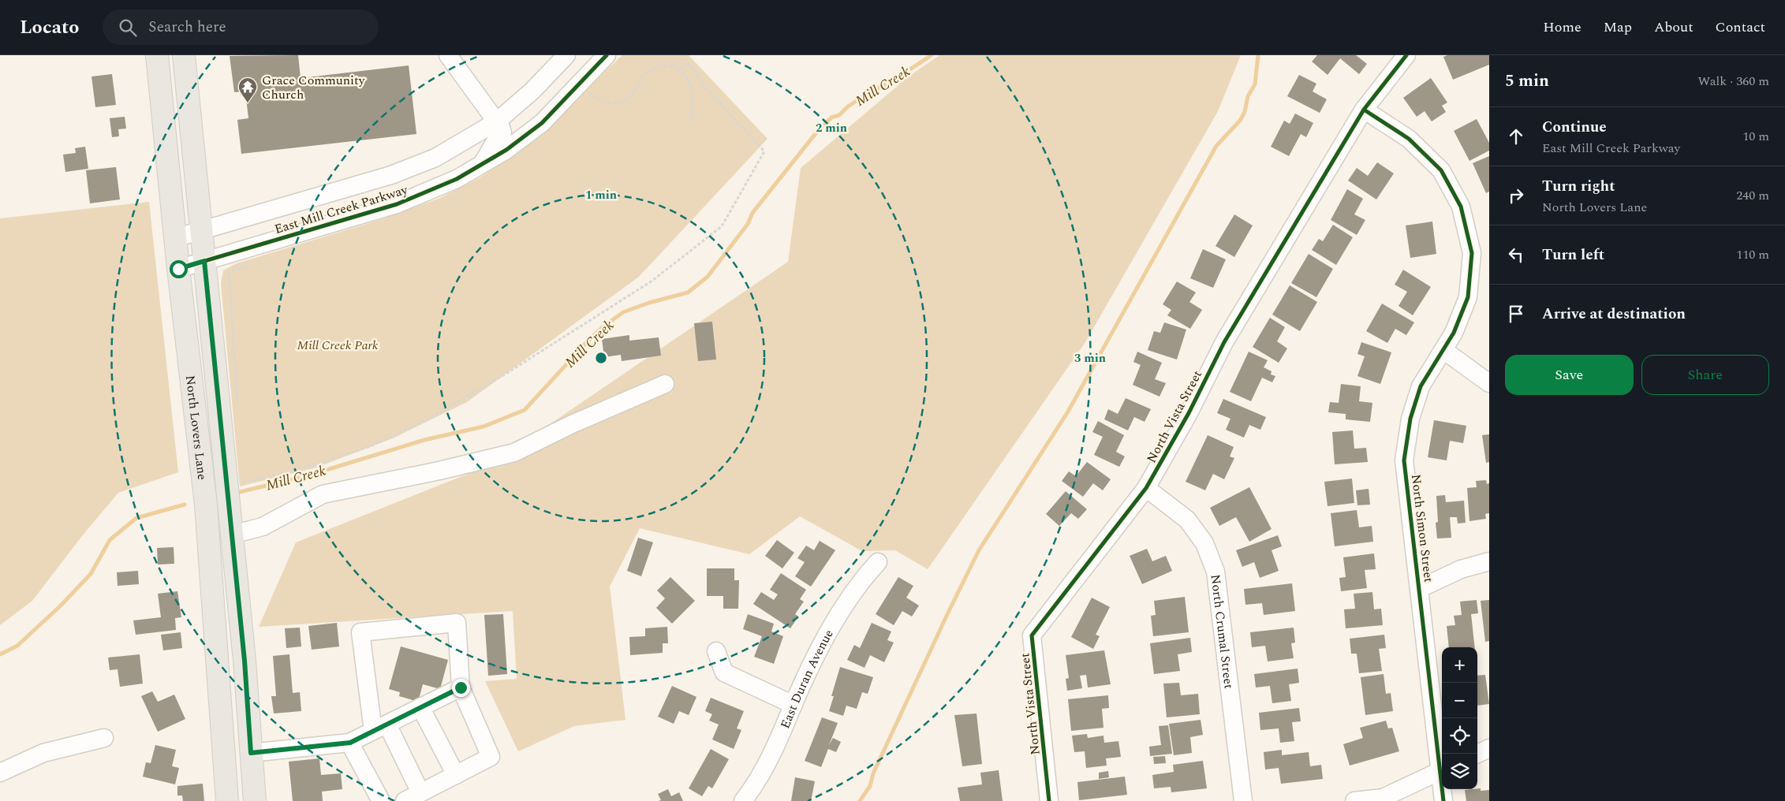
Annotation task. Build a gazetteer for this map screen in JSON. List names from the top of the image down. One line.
{"streets":{"main road":["North Lovers Lane"],"street":["East Mill Creek Parkway","North Vista Street","North Simon Street","North Crumal Street","East Duran Avenue"]},"crossings":[["East Mill Creek Parkway","North Lovers Lane"],["North Vista Street","North Simon Street"],["North Vista Street","North Crumal Street"]],"water":["Mill Creek"],"parks":["Mill Creek Park"],"places":{"temple":["Grace Community Church"]},"page":{"header":"Locato","search":"Search here","nav":["Home","Map","About","Contact"],"heading":["5 min","Walk · 360 m"],"list":[["Continue","East Mill Creek Parkway","10 m"],["Turn right","North Lovers Lane","240 m"],["Turn left","110 m"],"Arrive at destination"],"buttons":["Save","Share"],"map_buttons":["+","−"]},"rings":["2 min","1 min","3 min"]}
